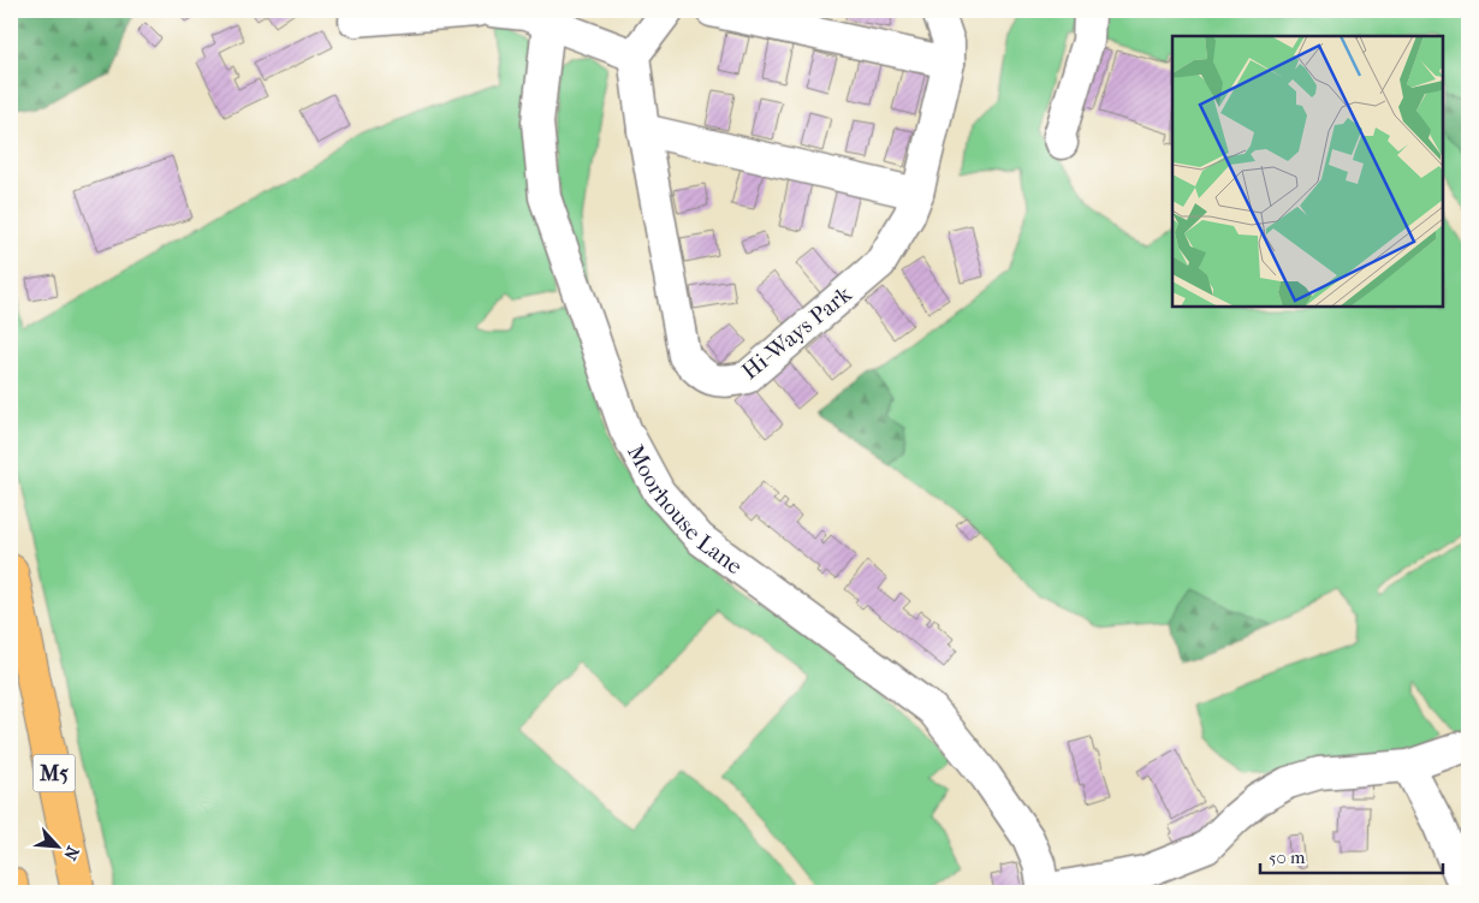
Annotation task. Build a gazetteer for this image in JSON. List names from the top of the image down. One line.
{"streets":{"highway":["M5"],"street":["Hi-Ways Park","Moorhouse Lane"]},"scale_bar":"50 m","north":"bottom right"}
